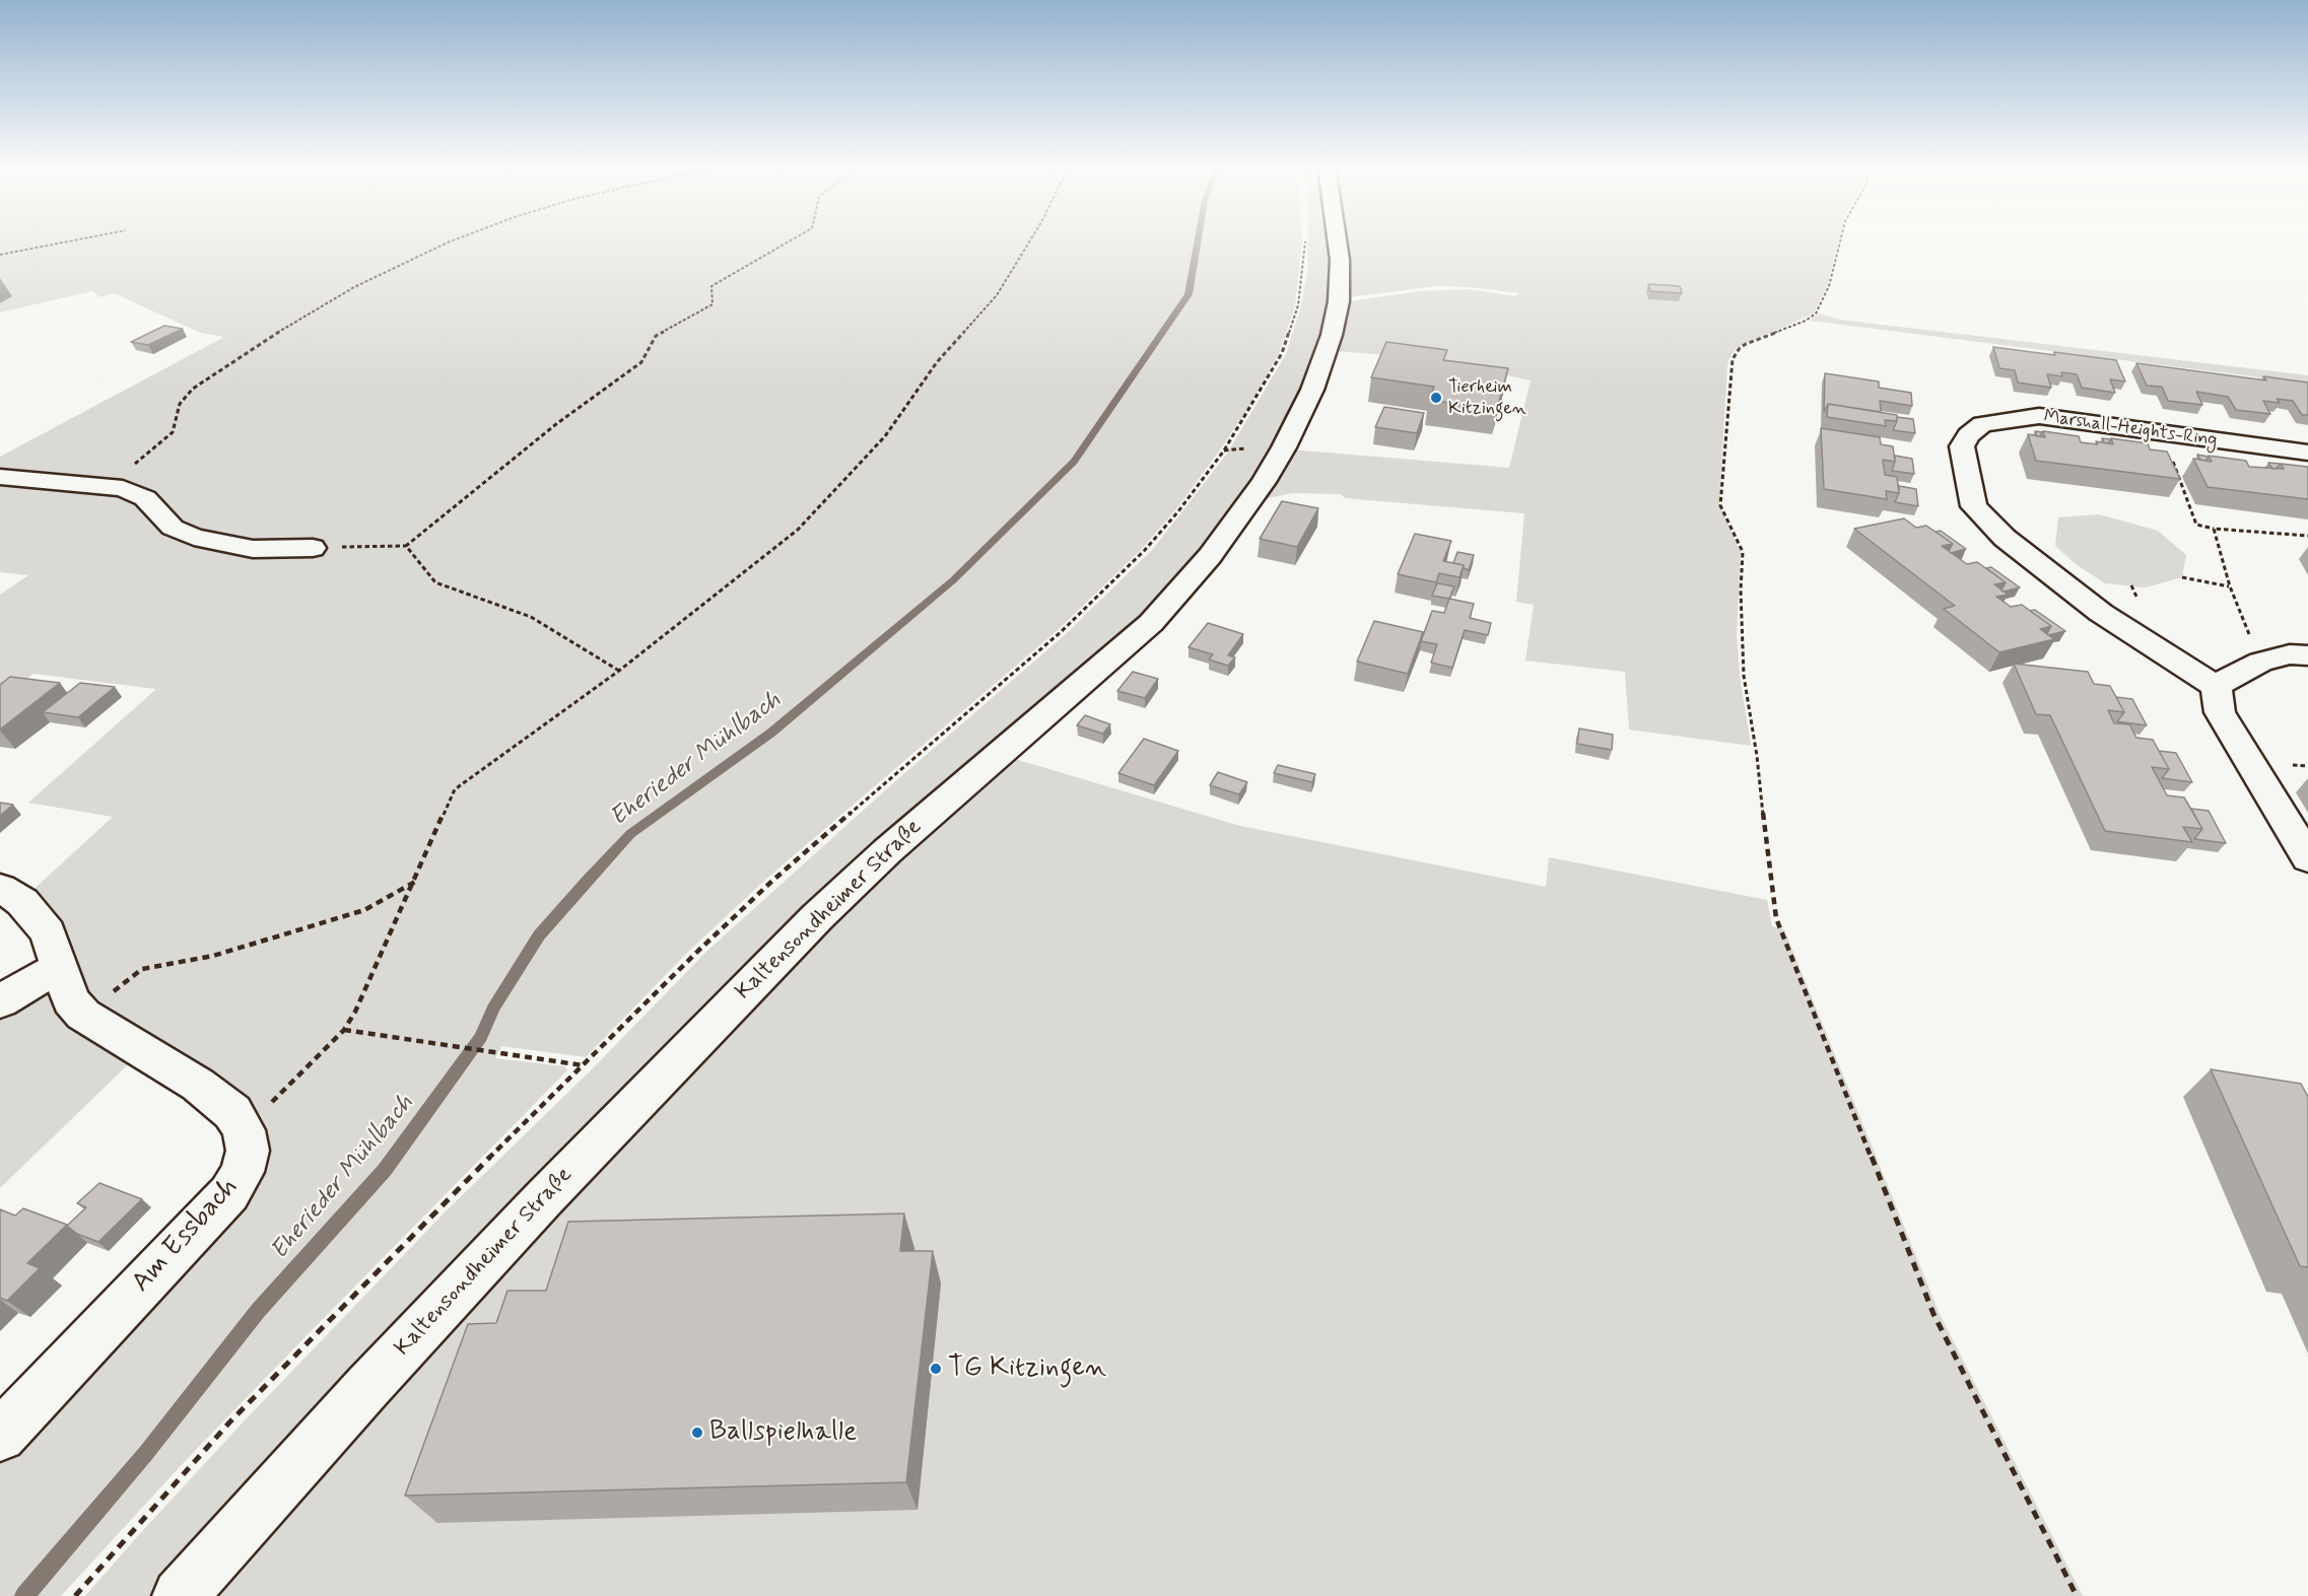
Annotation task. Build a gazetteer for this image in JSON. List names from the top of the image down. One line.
{"streets":{"main road":["Marshall-Heights-Ring","Kaltensondheimer Straße","Am Essbach"]},"water":["Eherieder Mühlbach"],"places":["Tierheim Kitzingen","TG Kitzingen","Ballspielhalle"]}
